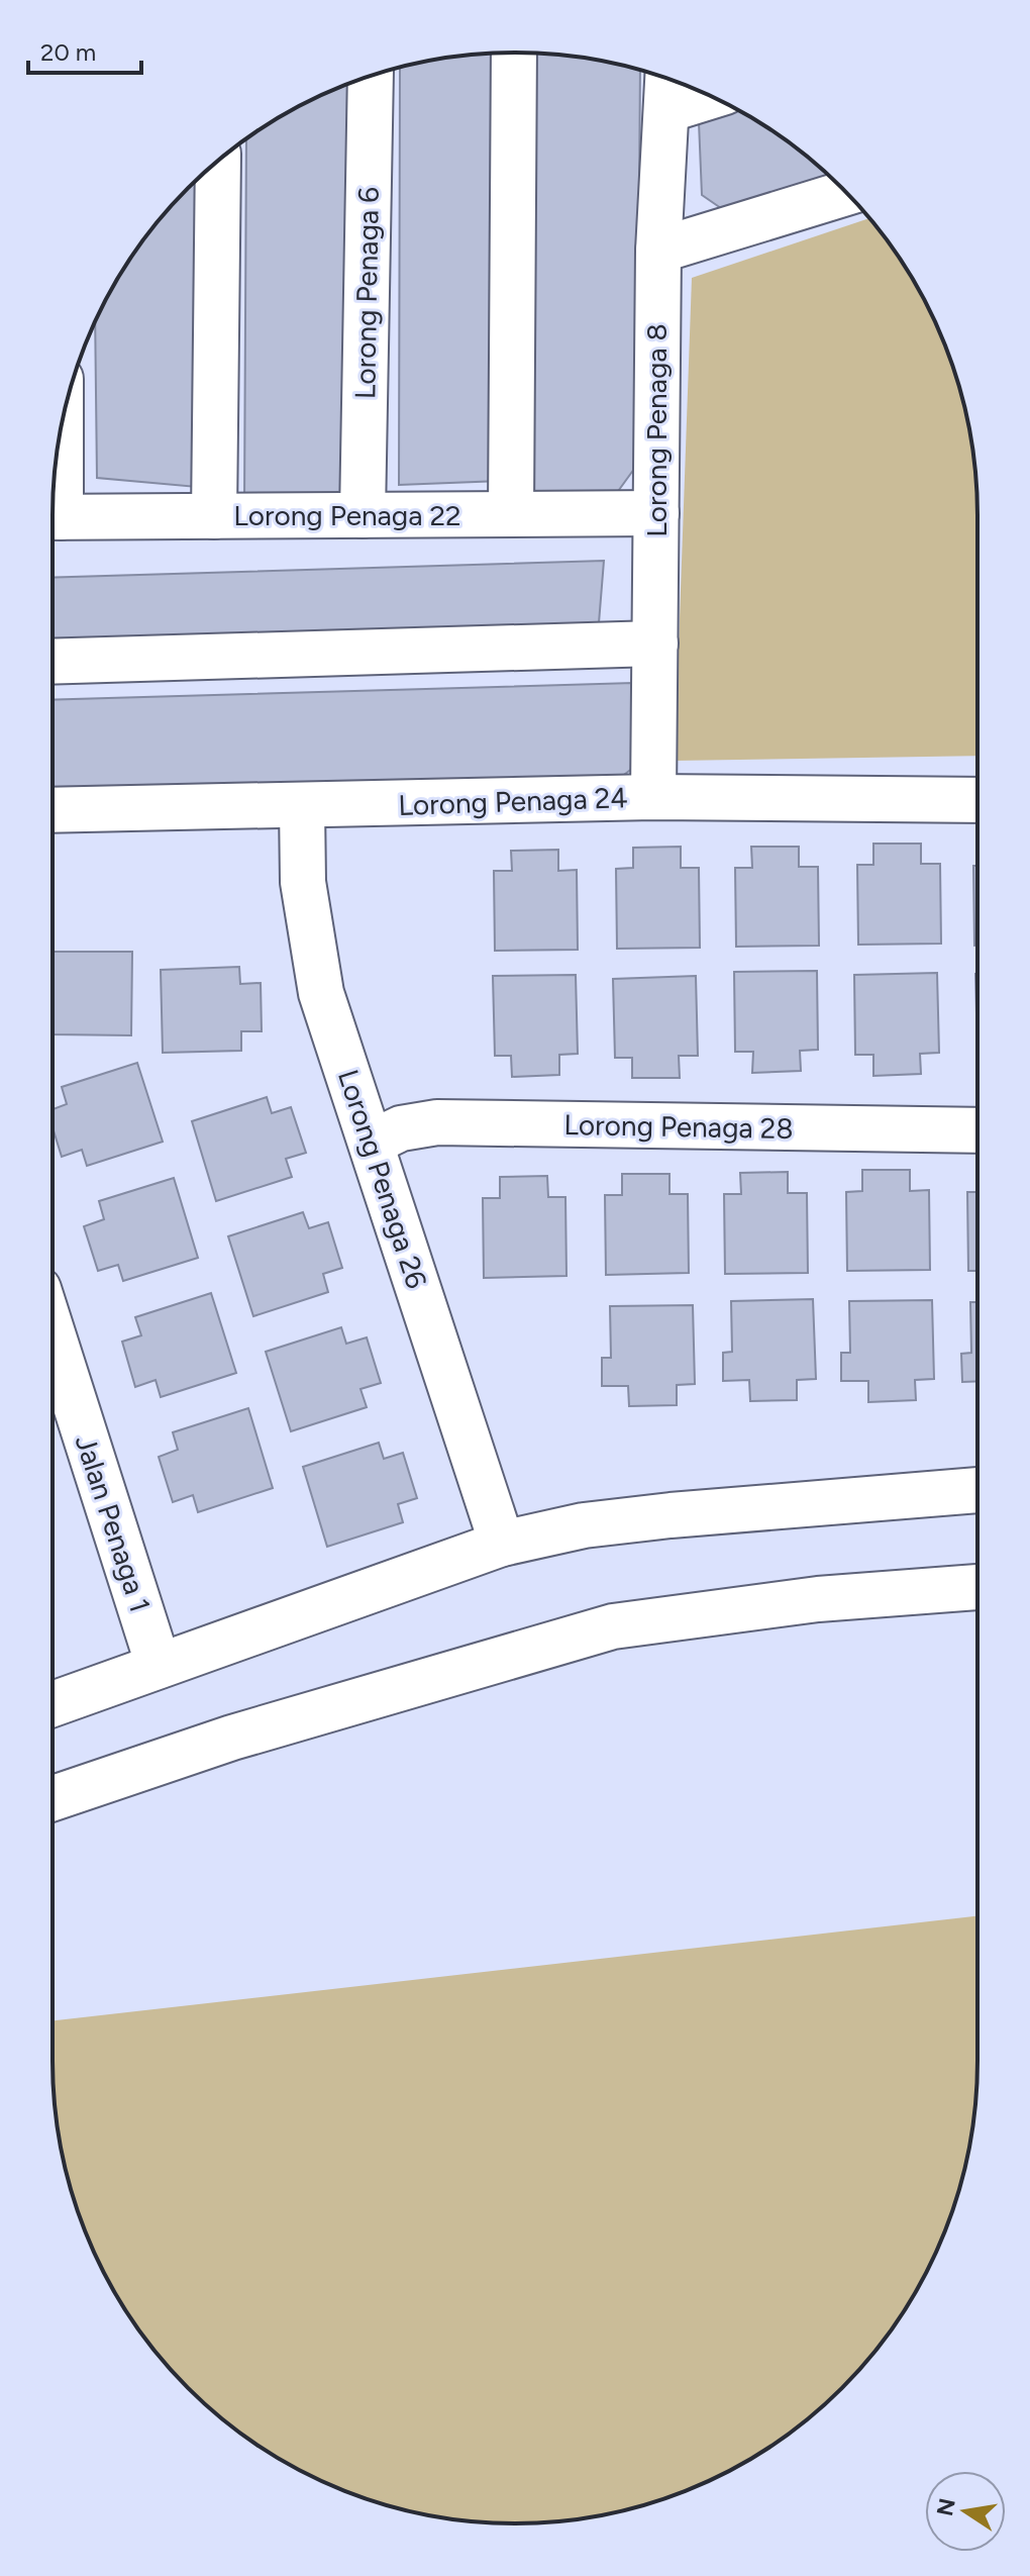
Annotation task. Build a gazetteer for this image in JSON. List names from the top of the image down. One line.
{"streets":{"street":["Lorong Penaga 6","Lorong Penaga 8","Lorong Penaga 22","Lorong Penaga 24","Lorong Penaga 28","Lorong Penaga 26","Jalan Penaga 1"]},"crossings":[["Lorong Penaga 6","Lorong Penaga 22"],["Lorong Penaga 8","Lorong Penaga 22"],["Lorong Penaga 8","Lorong Penaga 24"],["Lorong Penaga 24","Lorong Penaga 26"],["Lorong Penaga 28","Lorong Penaga 26"]],"scale_bar":"20 m","north":"left"}
